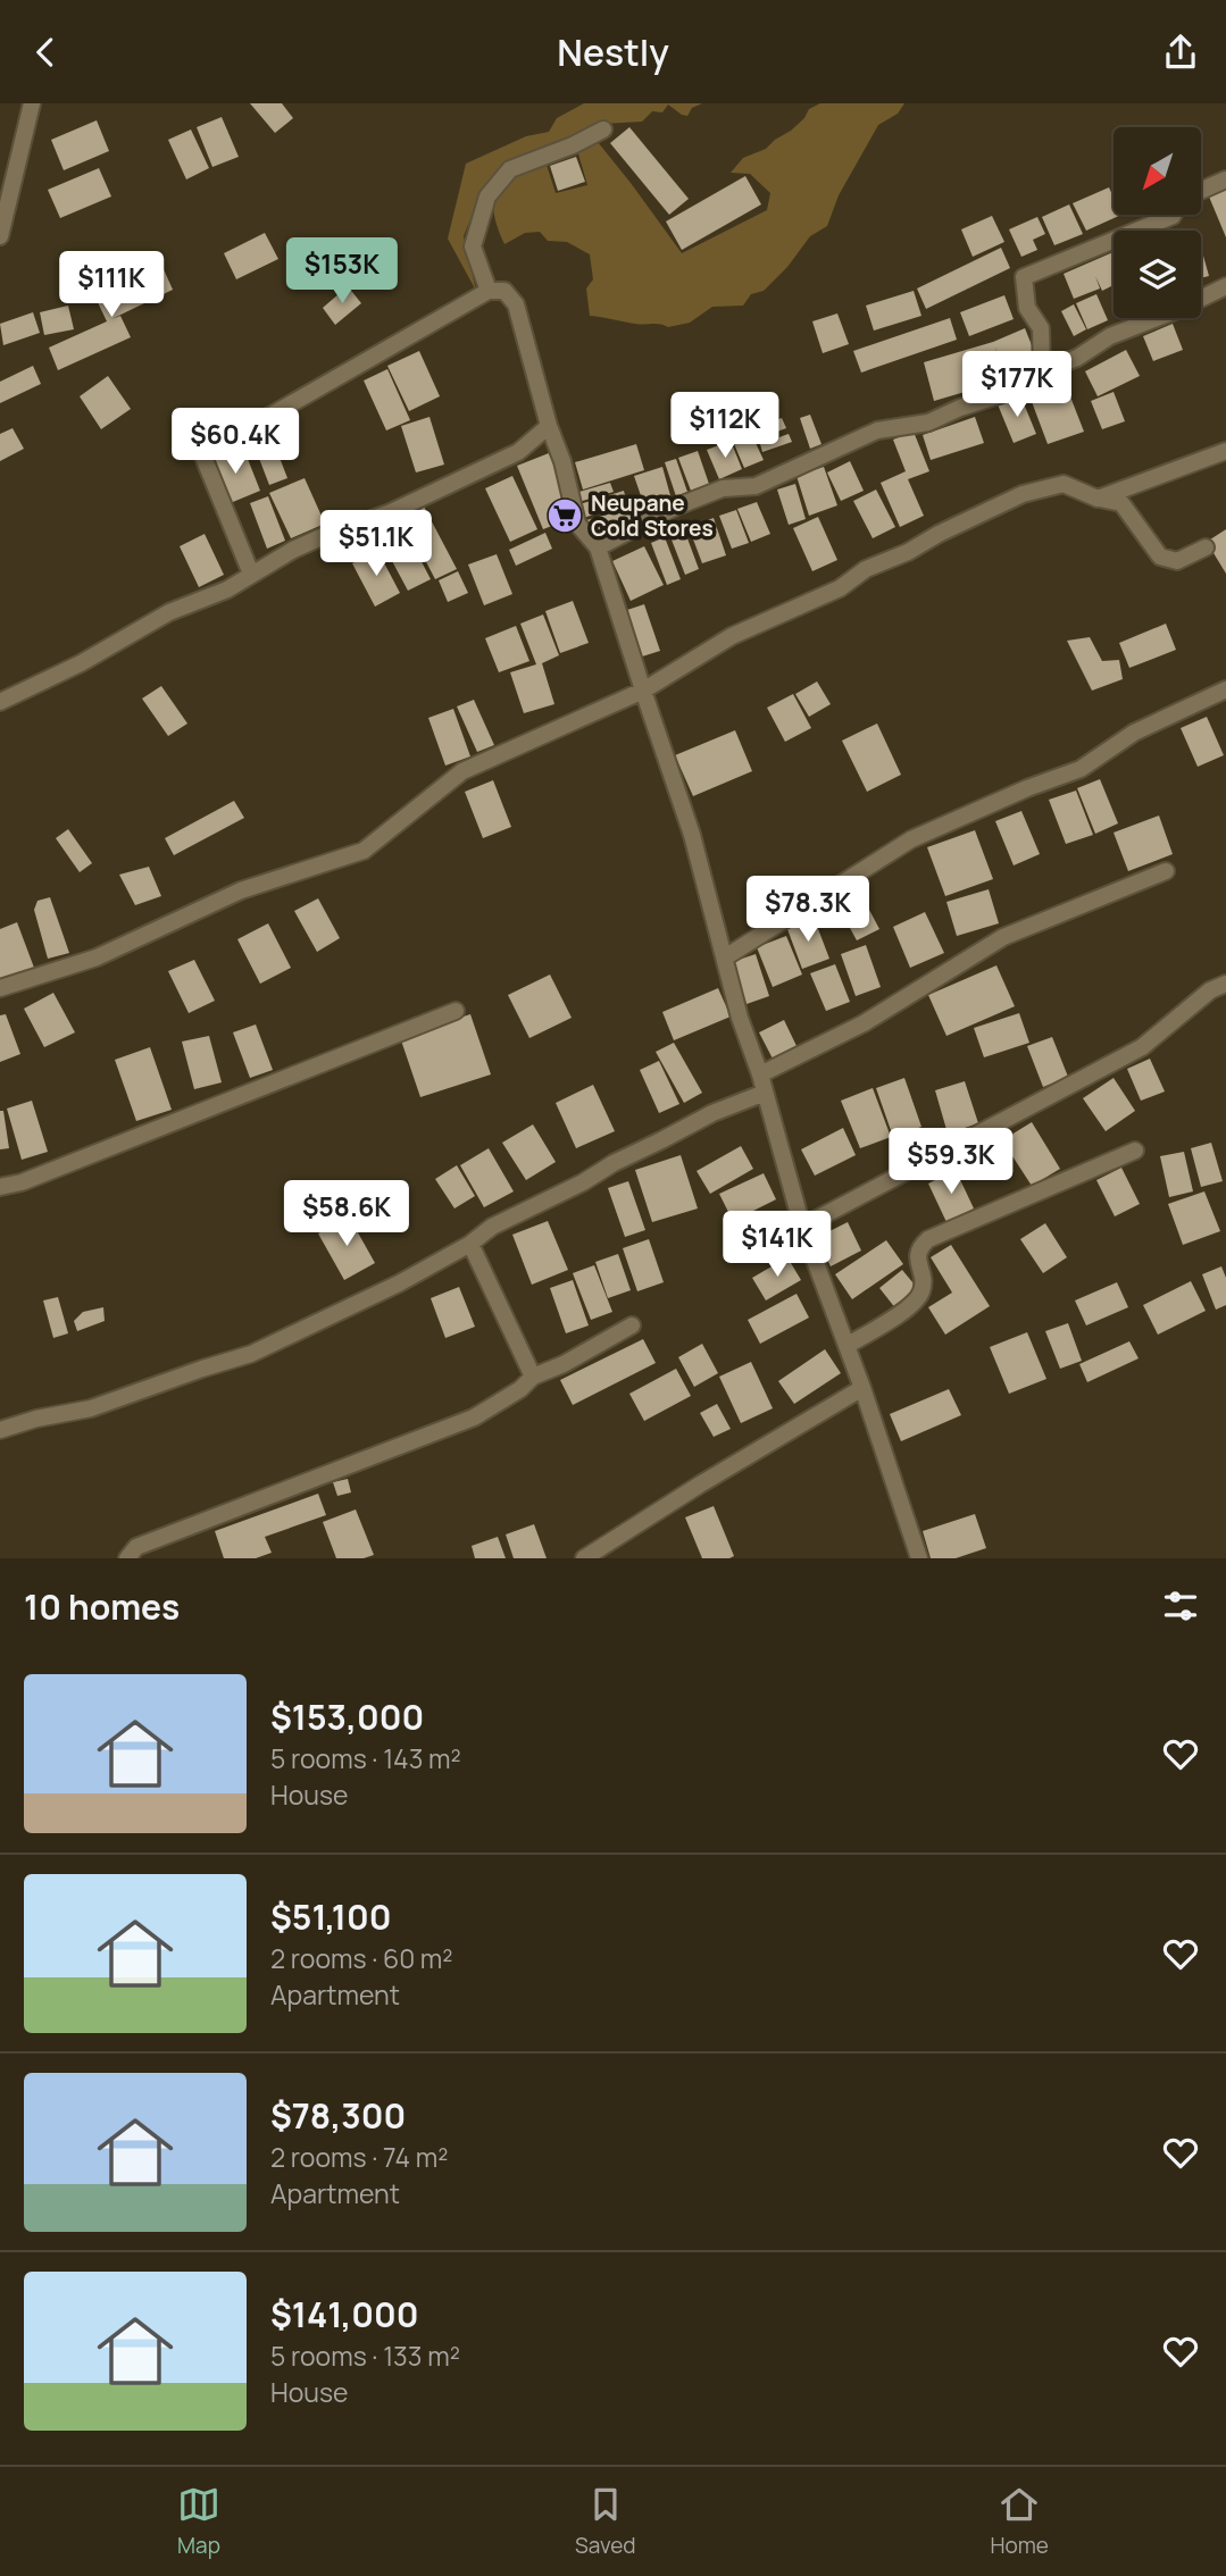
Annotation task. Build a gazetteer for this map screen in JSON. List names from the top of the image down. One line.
{"places":{"supermarket":["Neupane Cold Stores"]},"north":"bottom left","page":{"header":"Nestly","price":["$153K","$111K","$177K","$112K","$60.4K","$51.1K","$78.3K","$59.3K","$58.6K","$141K"],"heading":"10 homes","list":[{"name":"$153,000","note":"5 rooms · 143 m² · House"},{"name":"$51,100","note":"2 rooms · 60 m² · Apartment"},{"name":"$78,300","note":"2 rooms · 74 m² · Apartment"},{"name":"$141,000","note":"5 rooms · 133 m² · House"}],"tabs":["Map","Saved","Home"]}}
